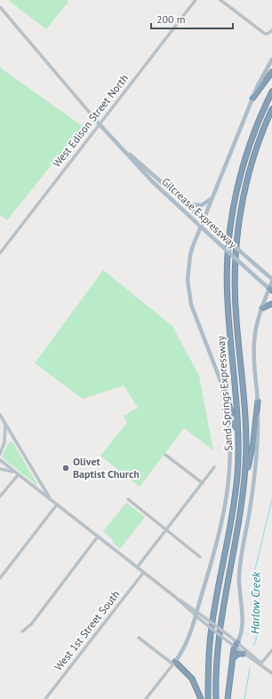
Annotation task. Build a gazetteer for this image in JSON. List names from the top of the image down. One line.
{"streets":{"highway":["Sand Springs Expressway"],"main road":["Gilcrease Expressway"],"street":["West Edison Street North","West 1st Street South"]},"crossings":[["West Edison Street North","Gilcrease Expressway"]],"water":["Harlow Creek"],"places":["Olivet Baptist Church"],"scale_bar":"200 m"}
